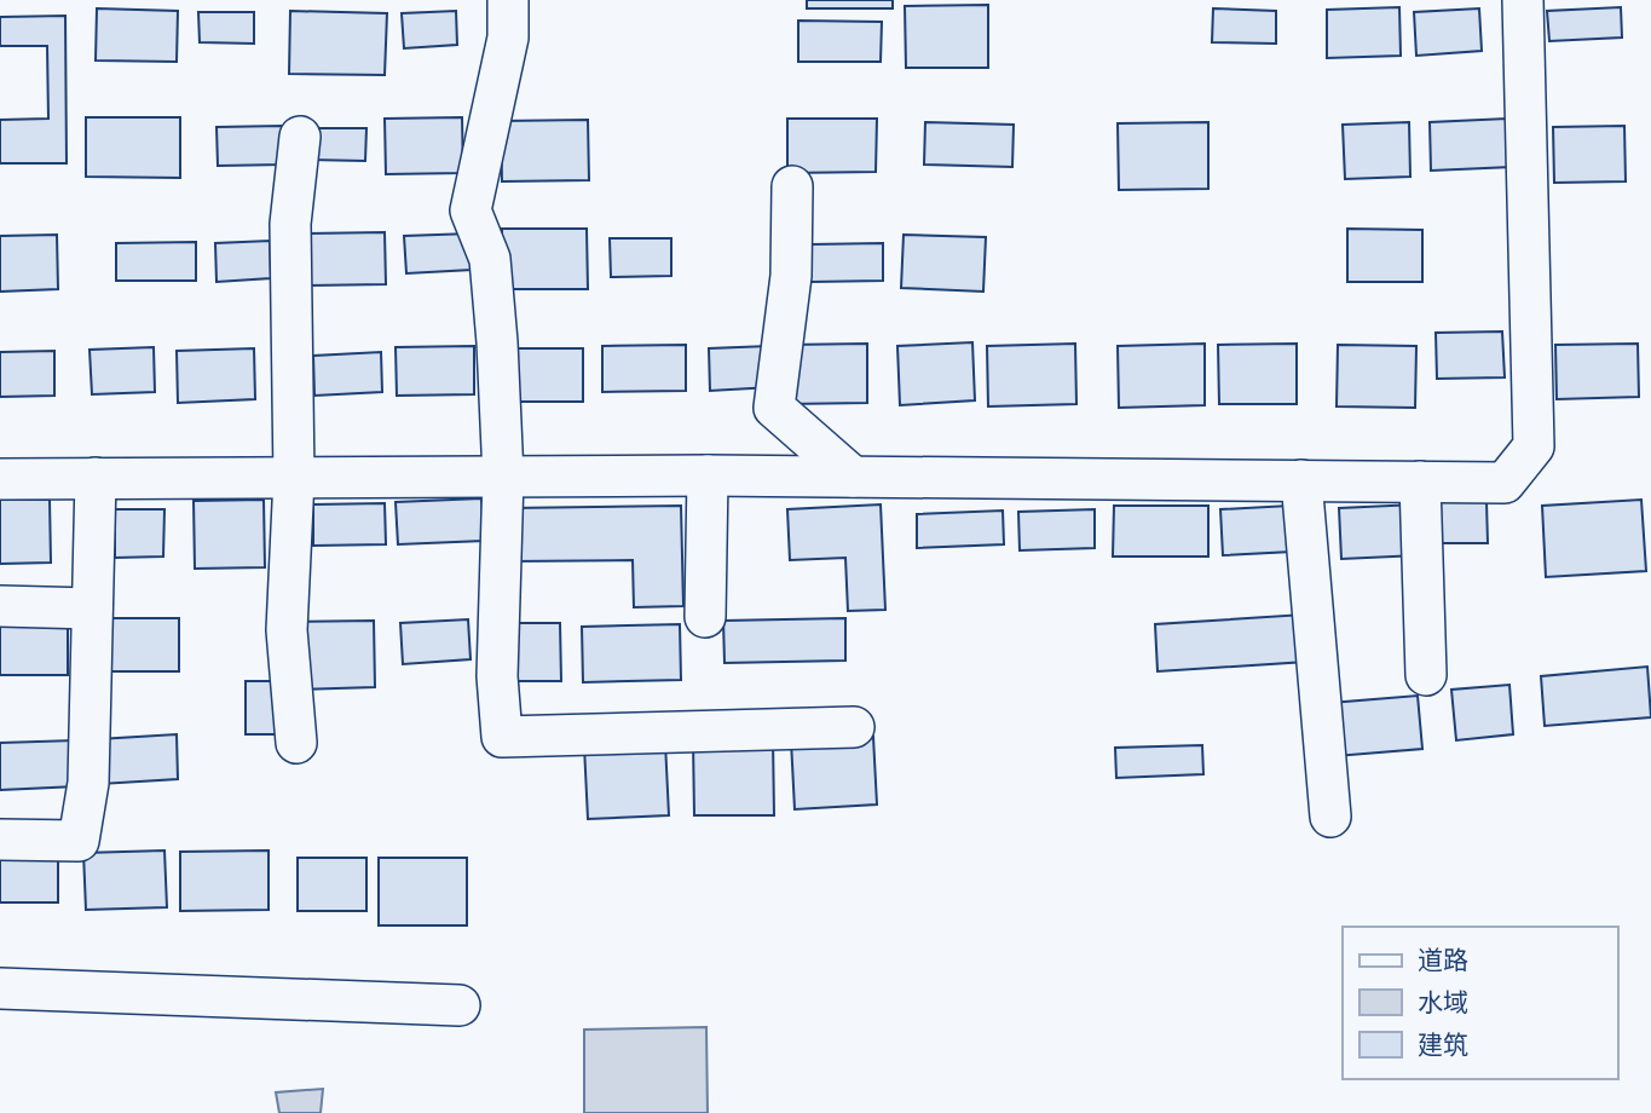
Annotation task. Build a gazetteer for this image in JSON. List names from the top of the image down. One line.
{"legend":["道路","水域","建筑"]}
